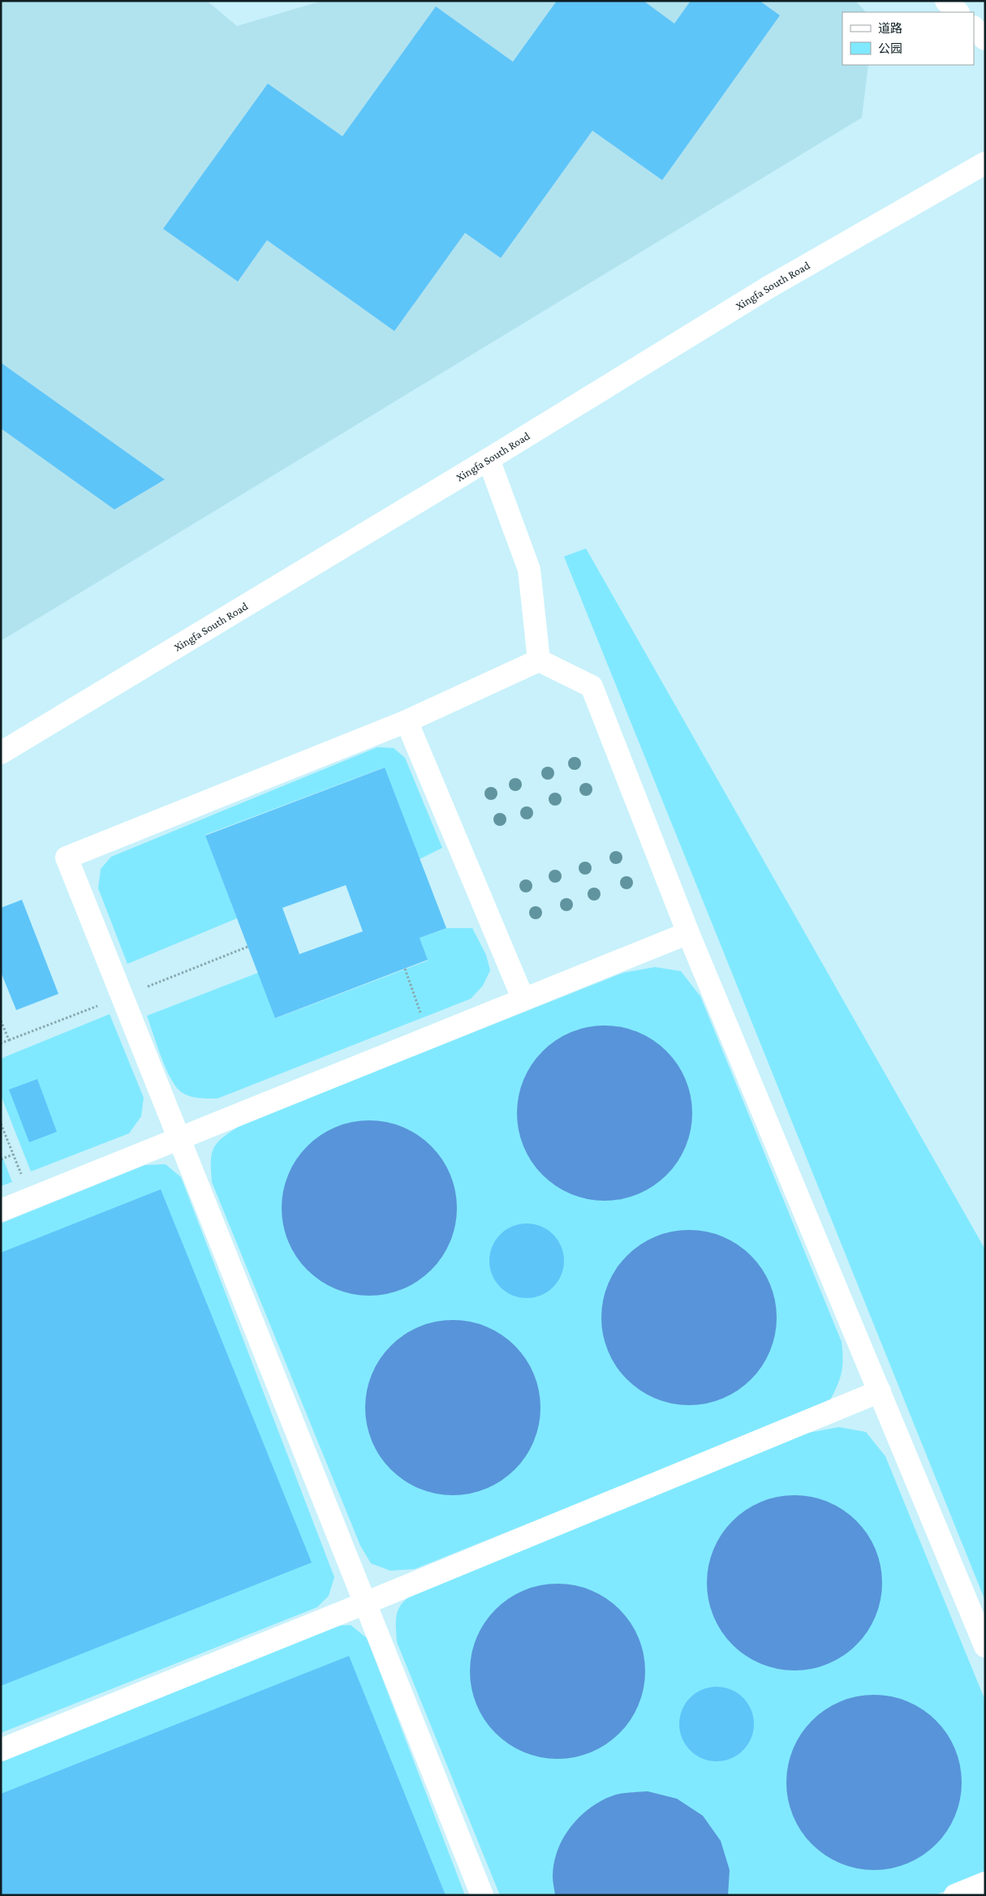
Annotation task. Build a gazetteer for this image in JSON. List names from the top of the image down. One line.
{"streets":{"street":["Xingfa South Road"]},"legend":["道路","公园"]}
